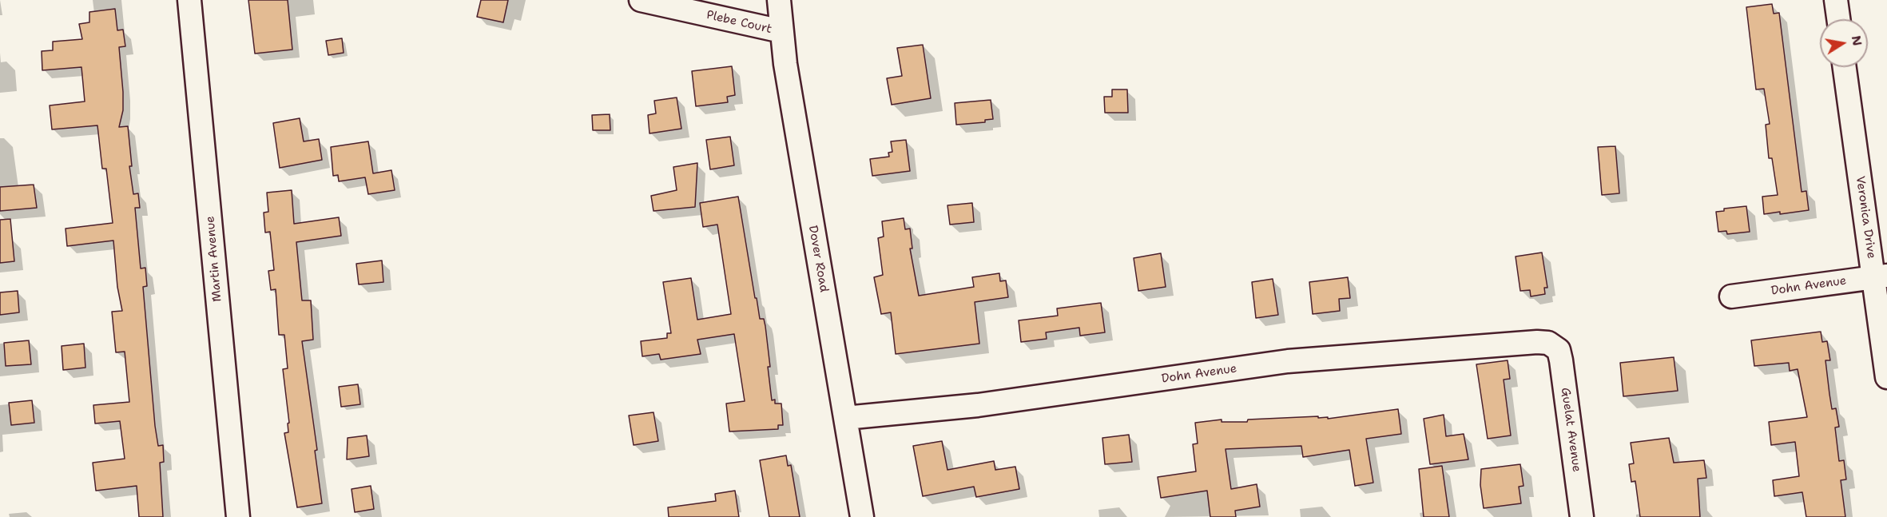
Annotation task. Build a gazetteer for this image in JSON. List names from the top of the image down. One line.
{"streets":{"street":["Plebe Court","Veronica Drive","Martin Avenue","Dover Road","Dohn Avenue","Guelat Avenue"]},"crossings":[["Plebe Court","Dover Road"],["Veronica Drive","Dohn Avenue"],["Dover Road","Dohn Avenue"],["Dohn Avenue","Guelat Avenue"]],"north":"right"}
